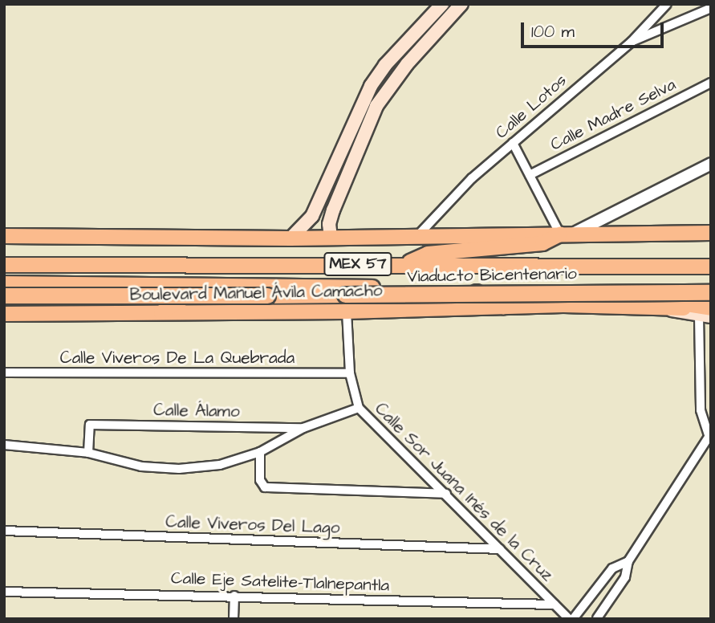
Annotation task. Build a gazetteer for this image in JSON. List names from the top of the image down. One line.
{"streets":{"highway":["Viaducto Bicentenario"],"main road":["MEX 57","Boulevard Manuel Ávila Camacho"],"street":["Calle Lotos","Calle Madre Selva","Calle Viveros De La Quebrada","Calle Álamo","Calle Sor Juana Inés de la Cruz","Calle Viveros Del Lago","Calle Eje Satelite-Tlalnepantla"]},"crossings":[["Boulevard Manuel Ávila Camacho","Calle Sor Juana Inés de la Cruz"],["Calle Viveros De La Quebrada","Calle Sor Juana Inés de la Cruz"],["Calle Sor Juana Inés de la Cruz","Calle Viveros Del Lago"],["Calle Sor Juana Inés de la Cruz","Calle Eje Satelite-Tlalnepantla"]],"scale_bar":"100 m"}
